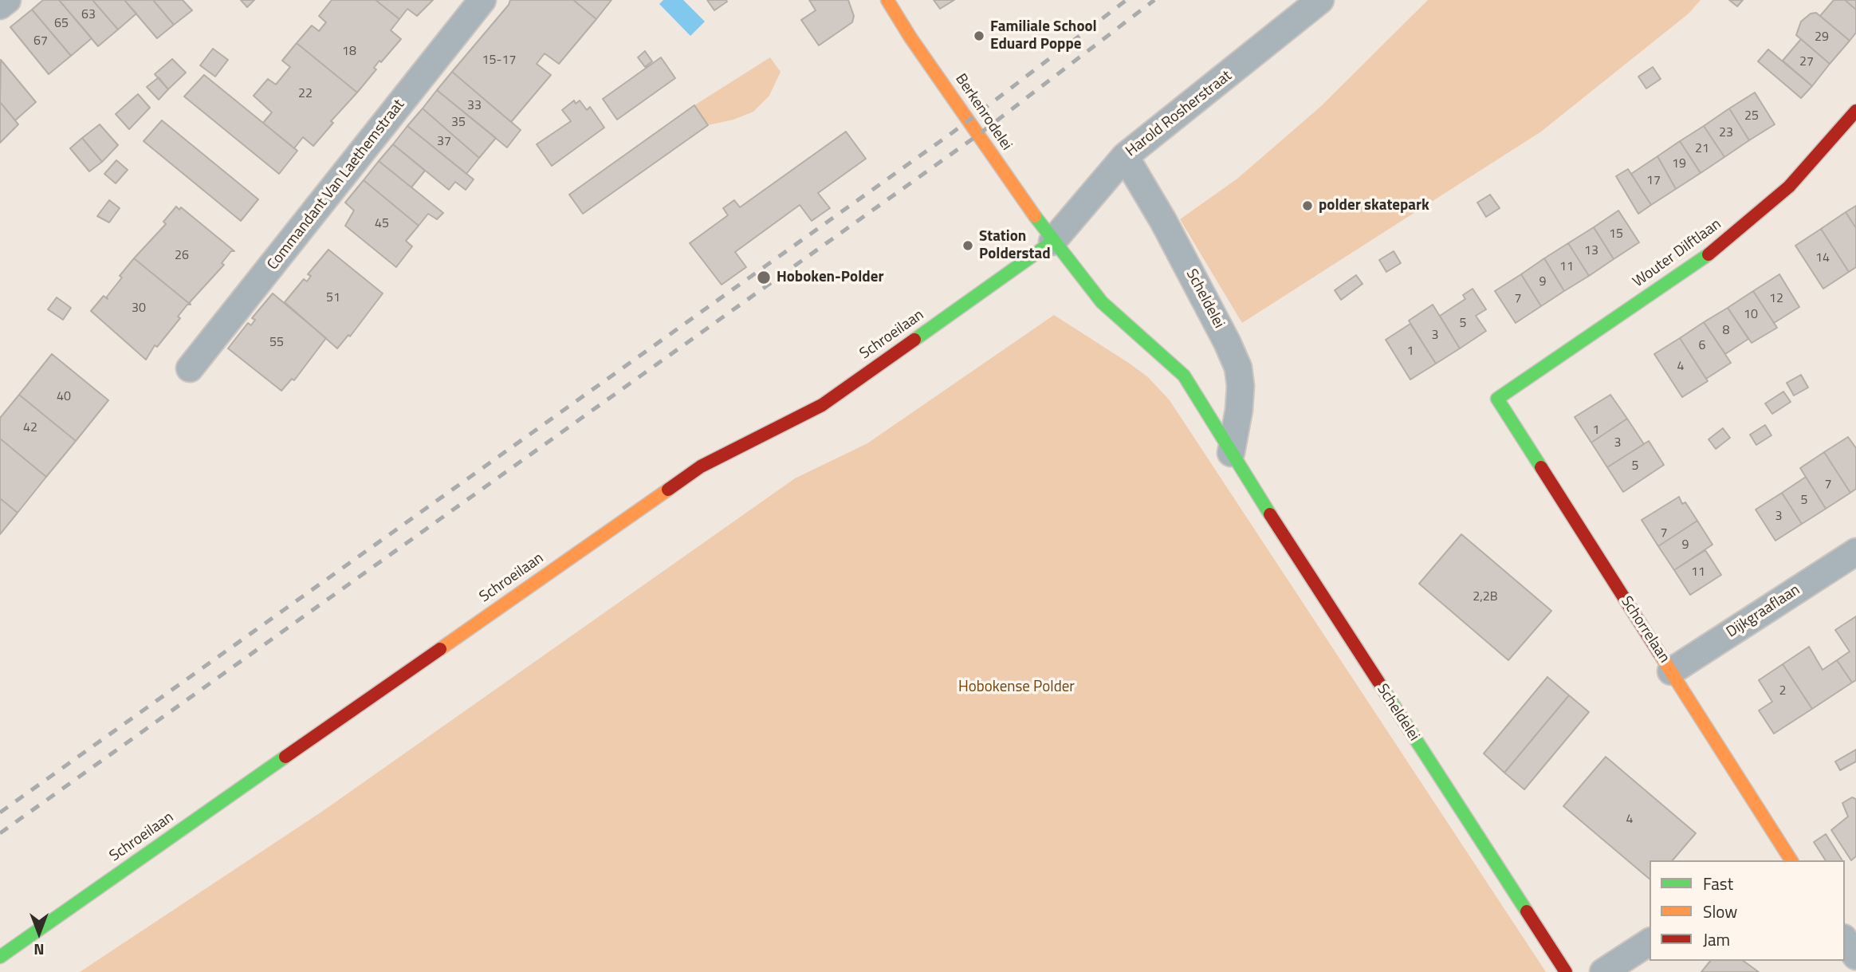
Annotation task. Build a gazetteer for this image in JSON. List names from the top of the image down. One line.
{"streets":{"street":["Berkenrodelei","Harold Rosherstraat","Commandant Van Laethemstraat","Wouter Dilftlaan","Scheldelei","Schroeilaan","Dijkgraaflaan","Schorrelaan"]},"crossings":[["Berkenrodelei","Harold Rosherstraat"],["Berkenrodelei","Scheldelei"],["Berkenrodelei","Schroeilaan"],["Harold Rosherstraat","Scheldelei"],["Harold Rosherstraat","Schroeilaan"],["Wouter Dilftlaan","Schorrelaan"],["Scheldelei","Schroeilaan"],["Dijkgraaflaan","Schorrelaan"]],"parks":["Hobokense Polder"],"places":["Familiale School Eduard Poppe","polder skatepark","Station Polderstad","Hoboken-Polder"],"house_numbers":["63","65","29","67","18","15-17","27","22","33","25","35","23","37","21","19","17","45","15","13","26","14","11","9","51","7","12","30","10","5","8","3","55","6","1","4","40","42","1","3","5","7","5","3","7","9","11","2,2B","2","4"],"legend":["Fast","Slow","Jam"],"north":"bottom"}
